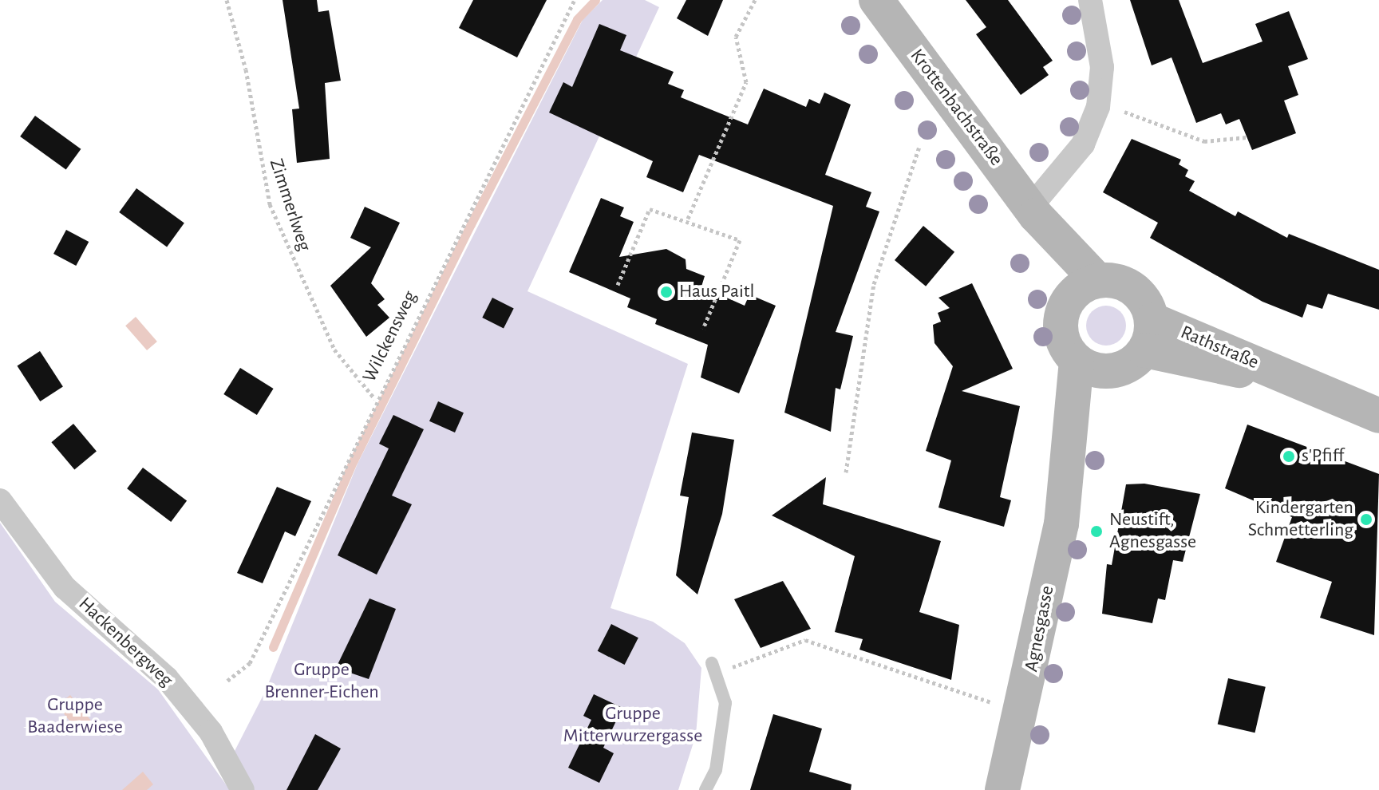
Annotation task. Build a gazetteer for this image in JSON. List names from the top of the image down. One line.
{"streets":{"main road":["Krottenbachstraße","Rathstraße","Agnesgasse"],"street":["Hackenbergweg"],"path":["Zimmerlweg","Wilckensweg"]},"crossings":[["Krottenbachstraße","Rathstraße"],["Krottenbachstraße","Agnesgasse"],["Zimmerlweg","Wilckensweg"],["Rathstraße","Agnesgasse"]],"parks":["Gruppe Brenner-Eichen","Gruppe Baaderwiese","Gruppe Mitterwurzergasse"],"places":["Haus Paitl","s'Pfiff","Kindergarten Schmetterling","Neustift, Agnesgasse"]}
